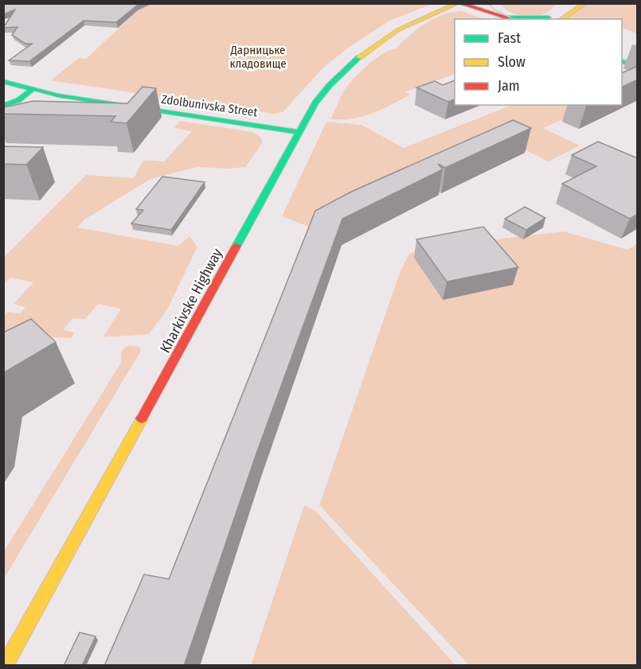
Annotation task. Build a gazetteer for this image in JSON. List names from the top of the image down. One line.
{"streets":{"main road":["Zdolbunivska Street","Kharkivske Highway"]},"crossings":[["Zdolbunivska Street","Kharkivske Highway"]],"parks":["Дарницьке кладовище"],"legend":["Fast","Slow","Jam"]}
